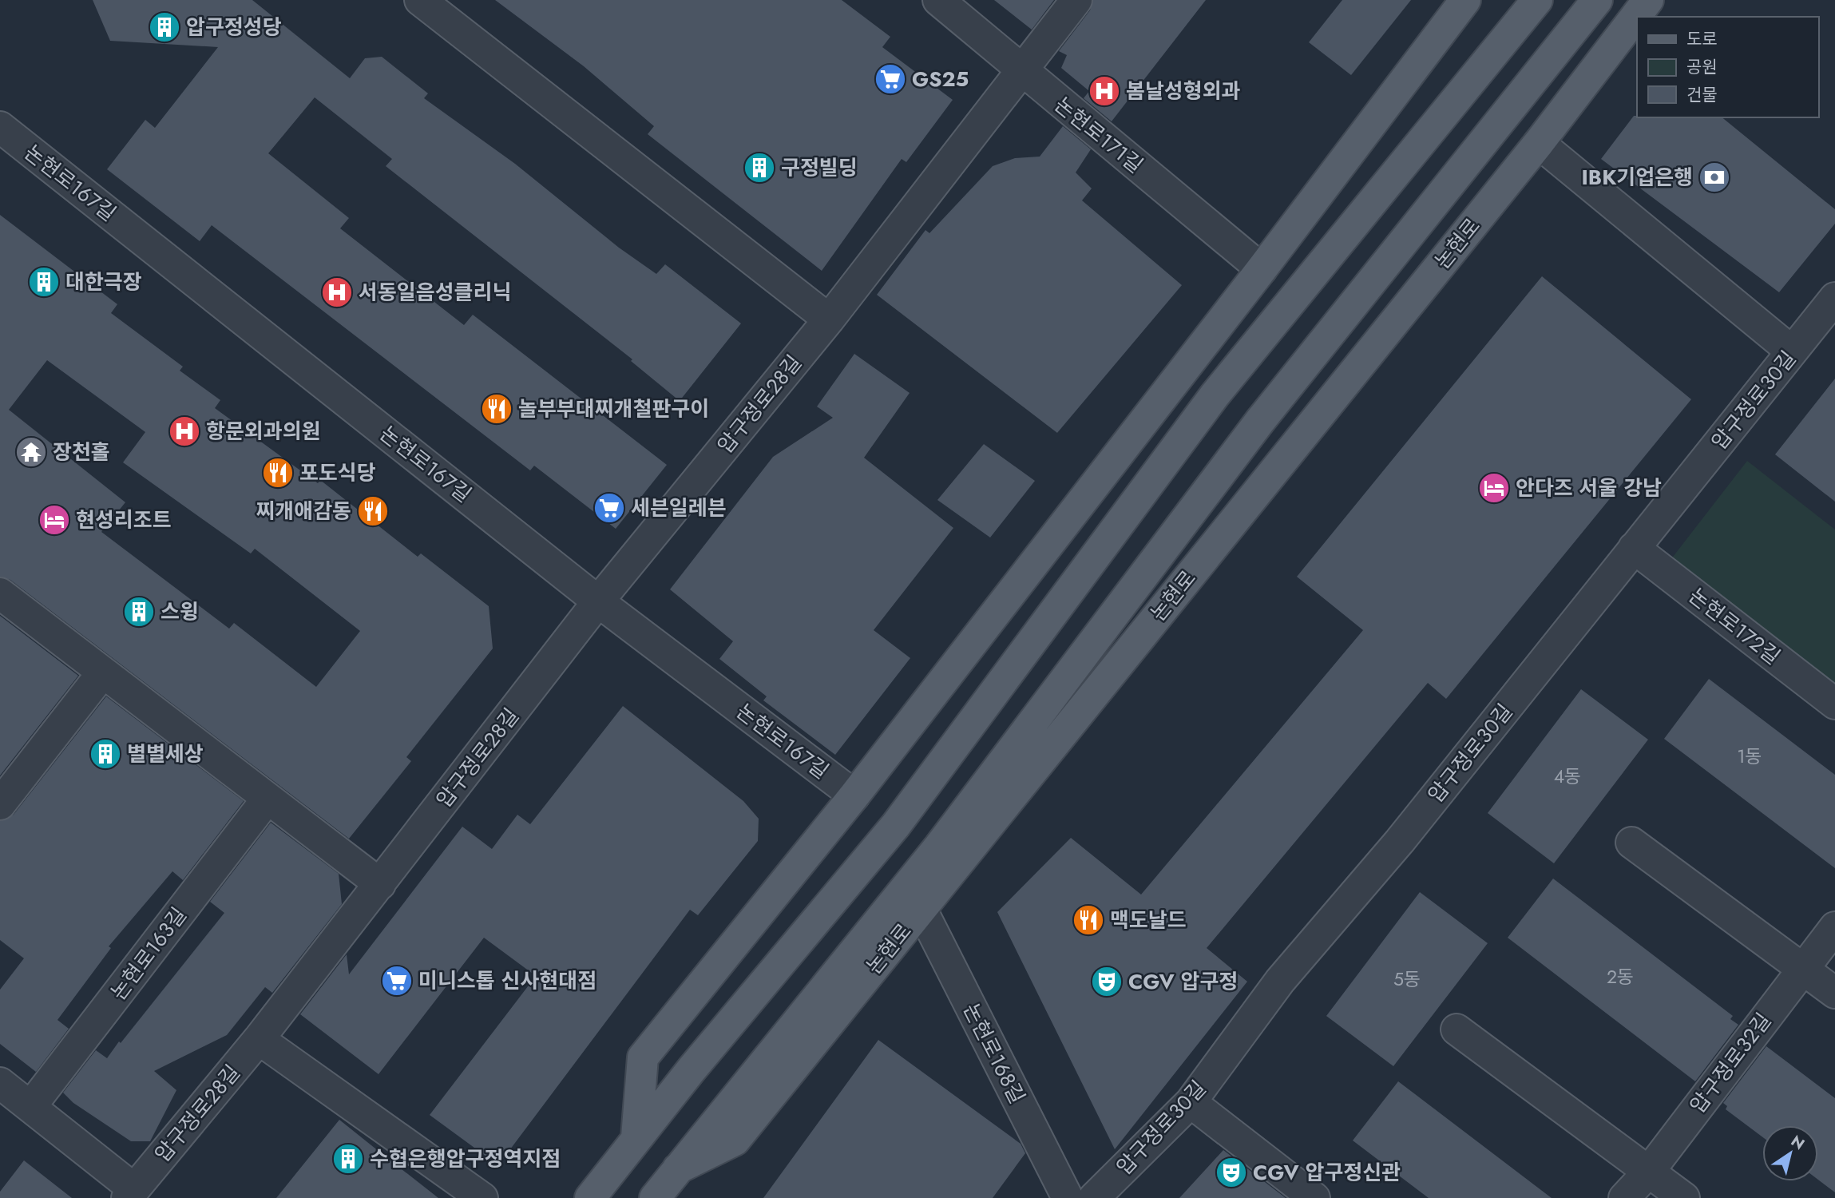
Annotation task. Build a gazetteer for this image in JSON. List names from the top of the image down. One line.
{"streets":{"main road":["논현로"],"street":["논현로171길","논현로167길","압구정로30길","압구정로28길","논현로172길","논현로163길","논현로168길","압구정로32길"]},"crossings":[["논현로171길","압구정로28길"],["논현로167길","압구정로28길"],["논현로","논현로168길"],["압구정로30길","논현로172길"]],"places":{"building":["압구정성당","구정빌딩","대한극장","스윙","별별세상","수협은행압구정역지점"],"supermarket":["GS25","세븐일레븐","미니스톱 신사현대점"],"hospital":["봄날성형외과","서동일음성클리닉","항문외과의원"],"bank":["IBK기업은행"],"restaurant":["놀부부대찌개철판구이","포도식당","찌개애감동","맥도날드"],"temple":["장천홀"],"hotel":["안다즈 서울 강남","현성리조트"],"theatre":["CGV 압구정","CGV 압구정신관"]},"house_numbers":["1동","4동","2동","5동"],"legend":["도로","공원","건물"],"north":"top right"}
